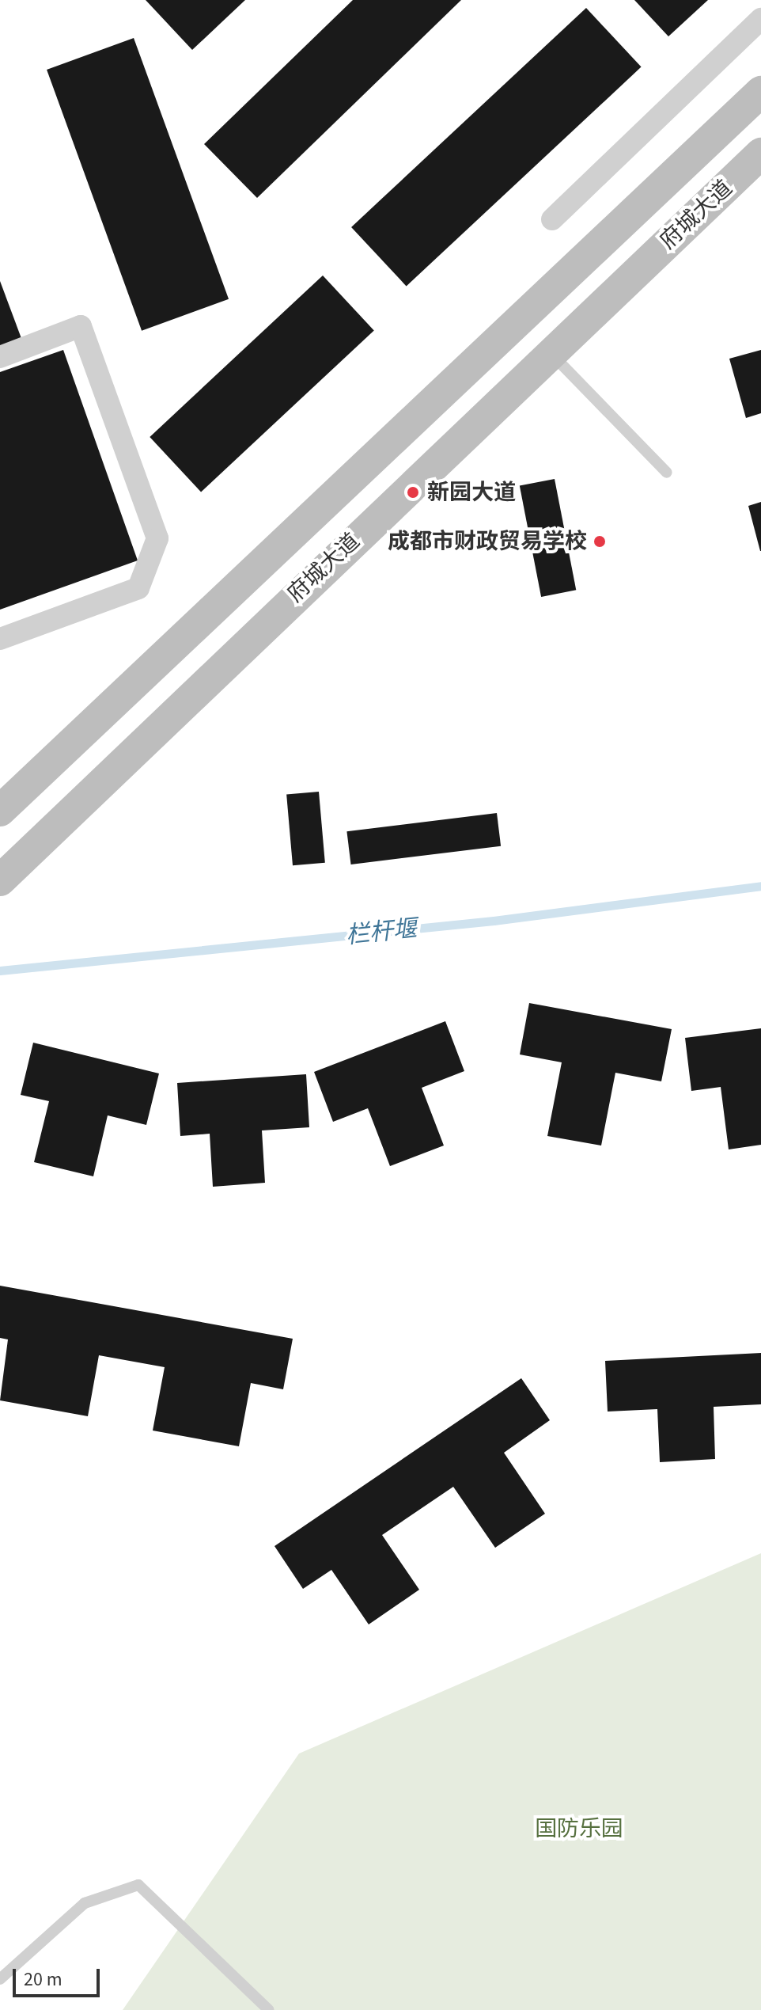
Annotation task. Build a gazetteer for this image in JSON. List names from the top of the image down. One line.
{"streets":{"main road":["府城大道"]},"water":["栏杆堰"],"parks":["国防乐园"],"places":["新园大道","成都市财政贸易学校"],"scale_bar":"20 m"}
